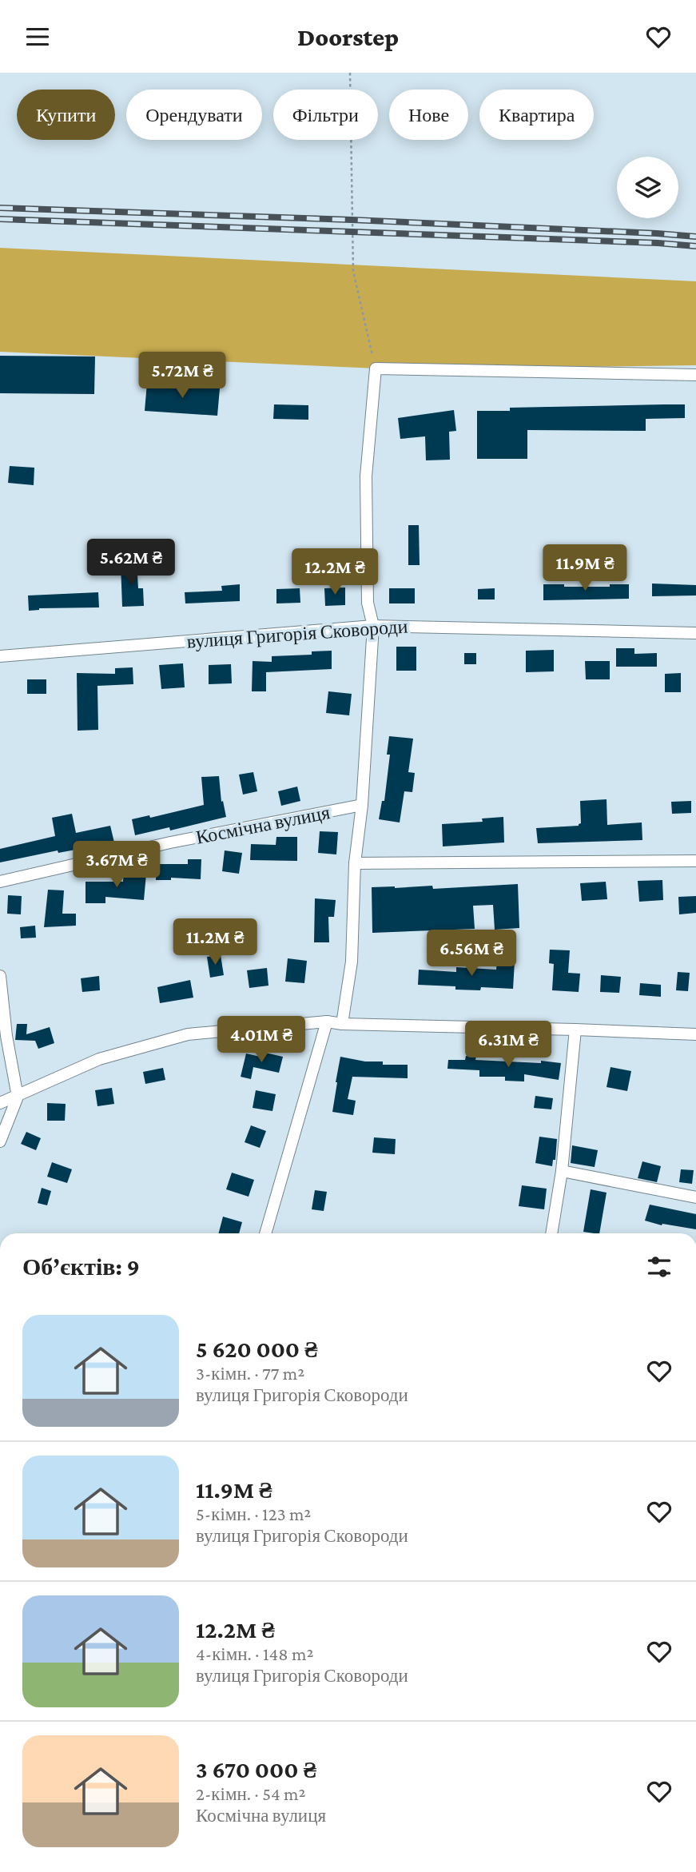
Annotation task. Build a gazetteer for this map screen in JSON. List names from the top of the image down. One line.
{"streets":{"street":["вулиця Григорія Сковороди","Космічна вулиця"]},"page":{"header":"Doorstep","chip":["Купити","Орендувати","Фільтри","Нове","Квартира"],"price":["5.72M ₴","5.62M ₴","11.9M ₴","12.2M ₴","3.67M ₴","11.2M ₴","6.56M ₴","4.01M ₴","6.31M ₴"],"heading":"Об’єктів: 9","list":[{"name":"5 620 000 ₴","note":"3-кімн. · 77 m² · вулиця Григорія Сковороди"},{"name":"11.9M ₴","note":"5-кімн. · 123 m² · вулиця Григорія Сковороди"},{"name":"12.2M ₴","note":"4-кімн. · 148 m² · вулиця Григорія Сковороди"},{"name":"3 670 000 ₴","note":"2-кімн. · 54 m² · Космічна вулиця"}]}}
